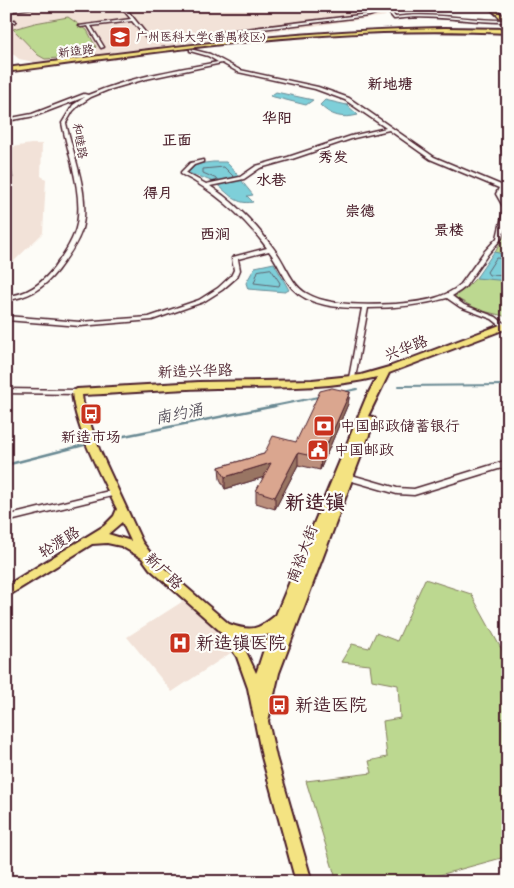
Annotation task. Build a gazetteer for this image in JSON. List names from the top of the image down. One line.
{"streets":{"main road":["新造路","兴华路","新造兴华路","轮渡路","南裕大街","新广路"],"street":["和睦路"]},"crossings":[["兴华路","新造兴华路"],["兴华路","南裕大街"],["新造兴华路","南裕大街"],["新造兴华路","新广路"],["轮渡路","新广路"],["南裕大街","新广路"]],"districts":["新地塘","华阳","正面","秀发","水巷","得月","崇德","景楼","西涧","新造镇"],"water":["南约涌"],"places":{"school or university":["广州医科大学(番禺校区)"],"bus stop":["新造市场","新造医院"],"bank":["中国邮政储蓄银行"],"public building":["中国邮政"],"hospital":["新造镇医院"]}}
